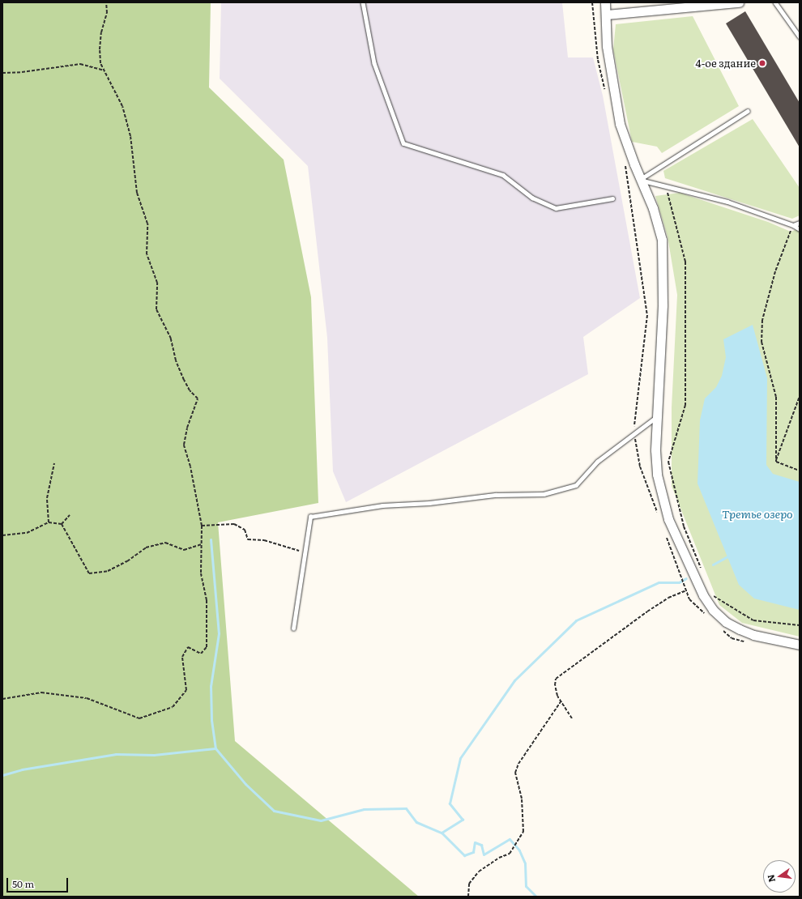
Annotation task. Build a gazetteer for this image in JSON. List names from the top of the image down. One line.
{"water":["Третье озеро"],"places":["4-ое здание"],"scale_bar":"50 m","north":"left"}
